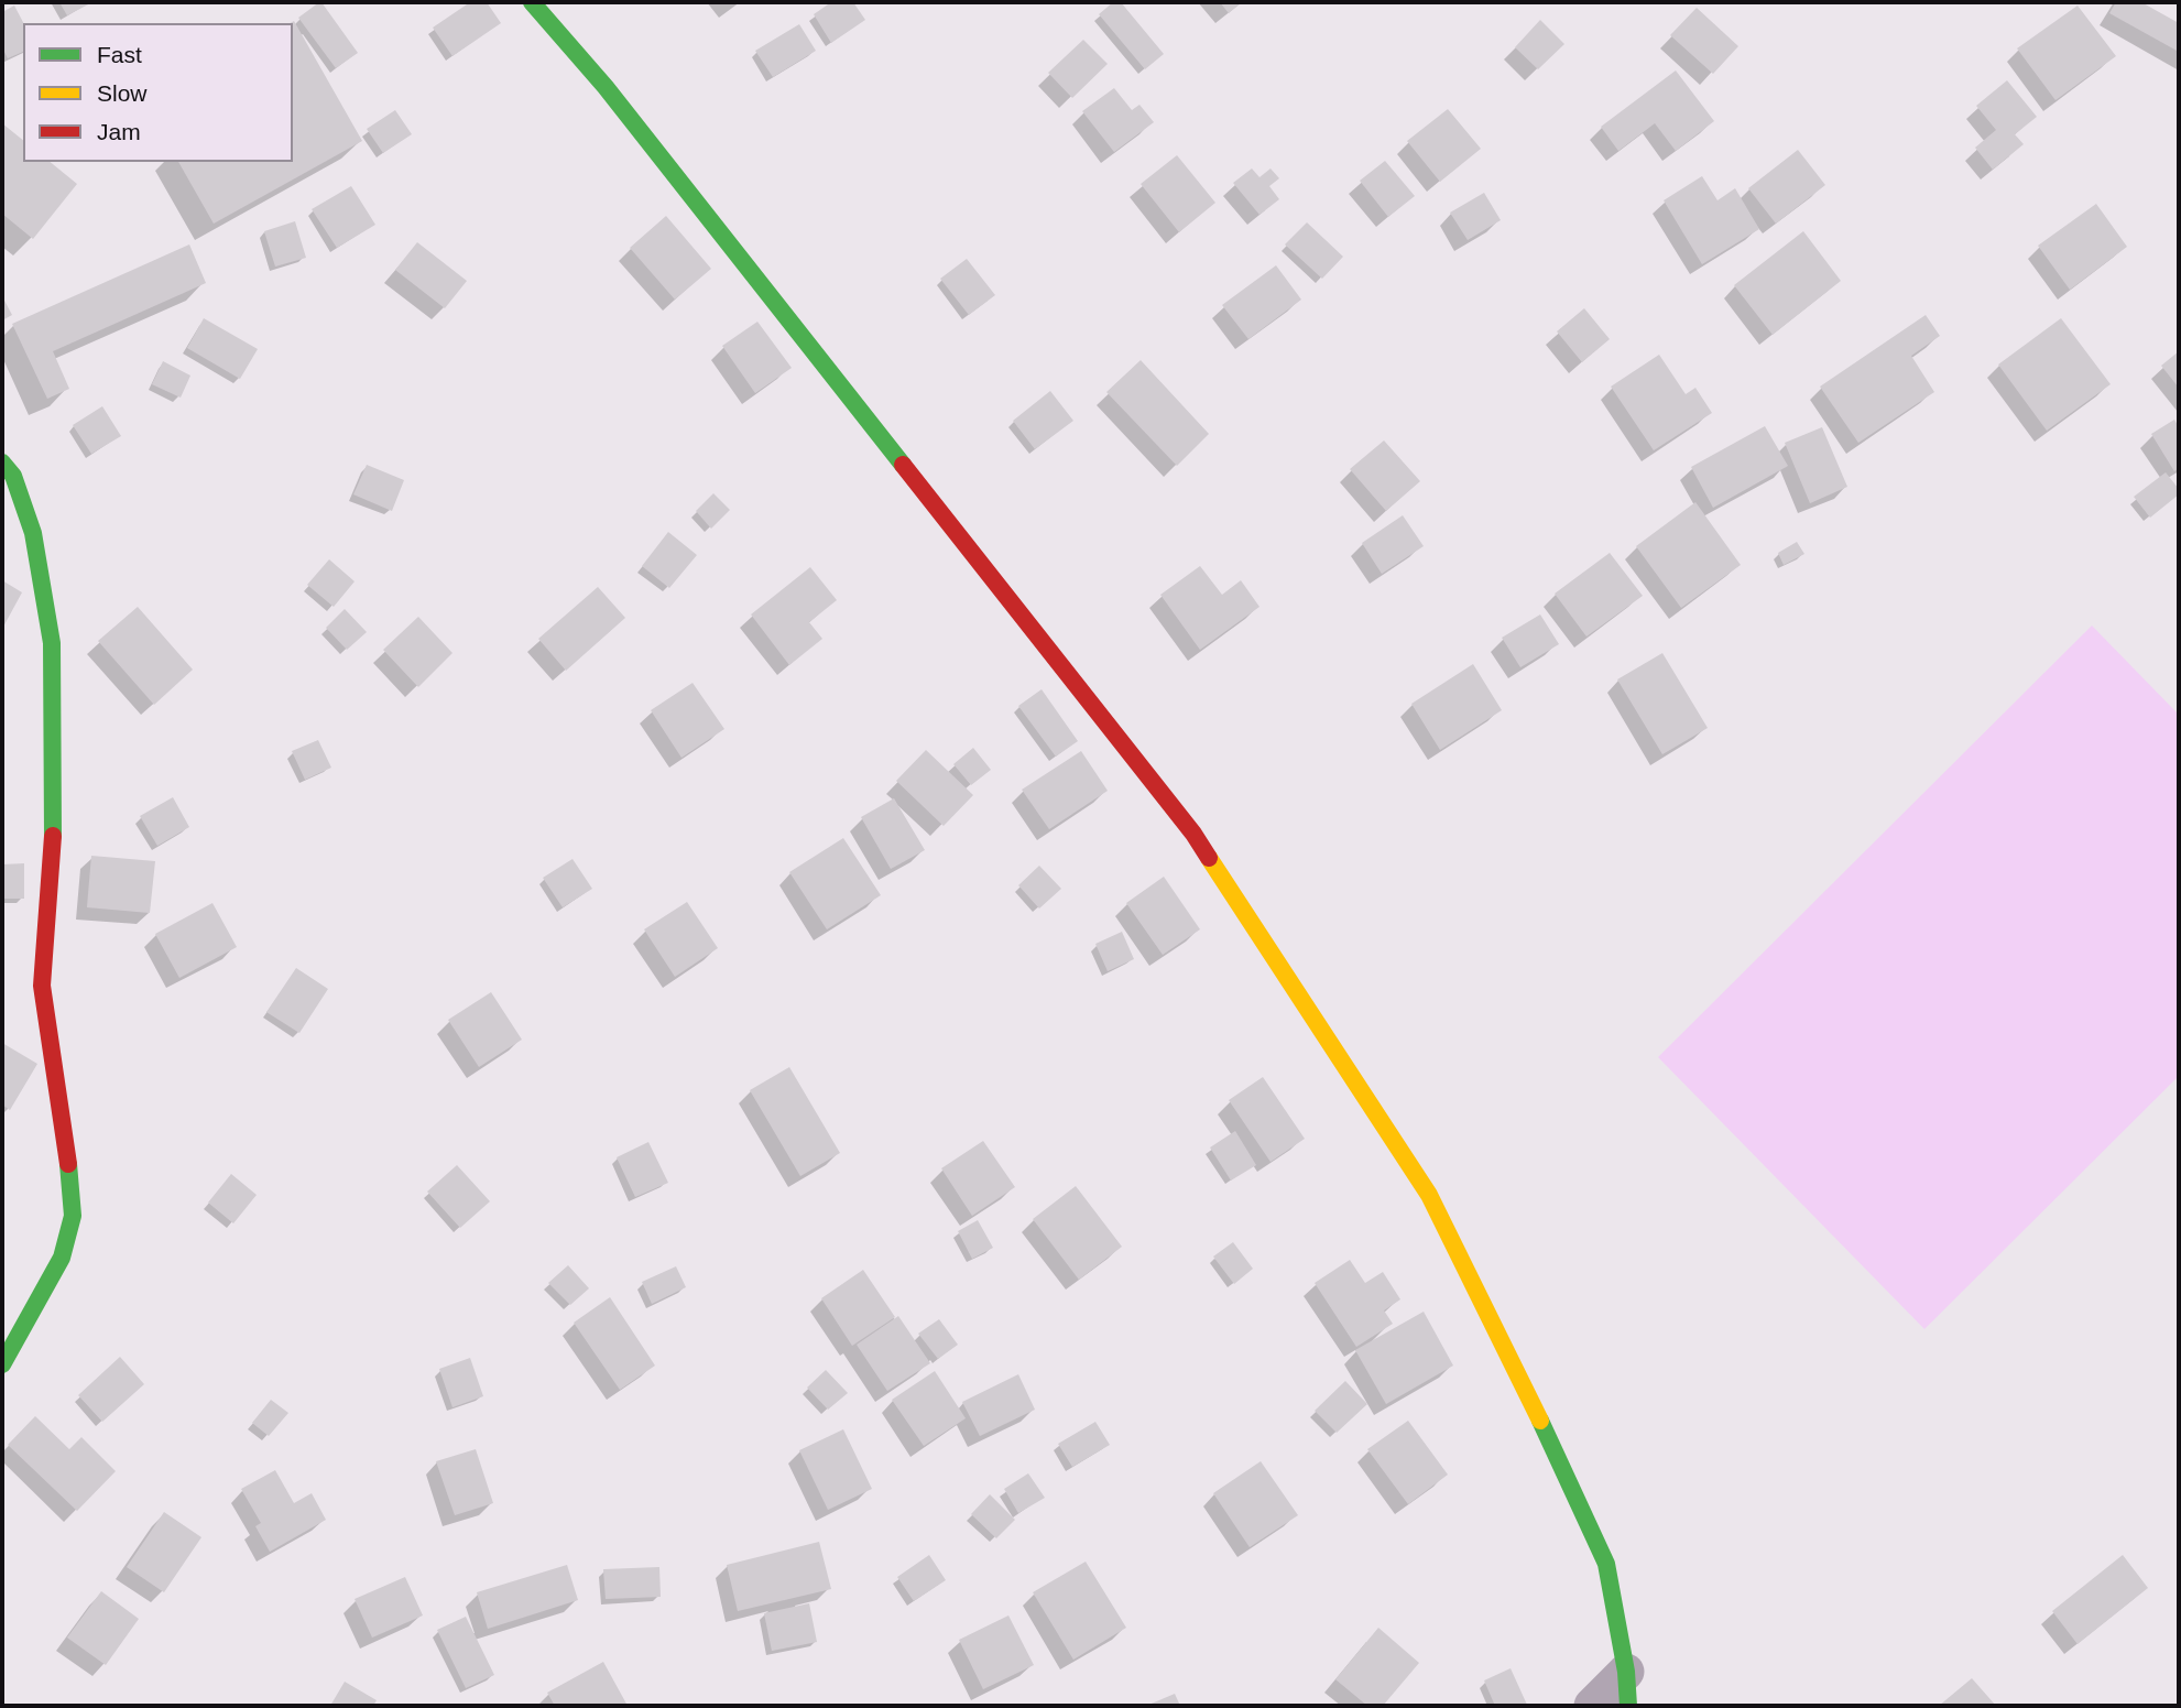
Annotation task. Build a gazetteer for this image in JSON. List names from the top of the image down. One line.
{"legend":["Fast","Slow","Jam"]}
